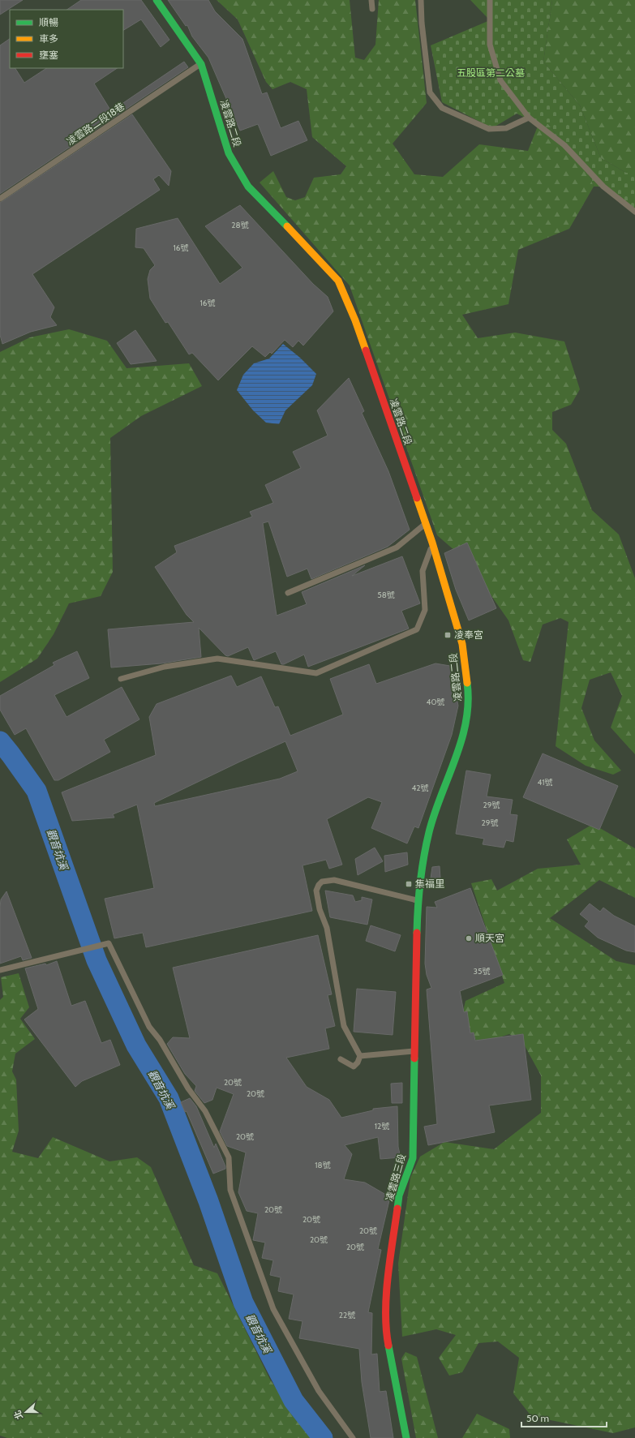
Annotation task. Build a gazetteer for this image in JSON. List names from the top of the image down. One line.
{"streets":{"street":["凌雲路二段","凌雲路三段"],"lane":["凌雲路二段18巷"]},"crossings":[["凌雲路二段","凌雲路二段18巷"],["凌雲路二段","凌雲路三段"]],"water":["觀音坑溪"],"parks":["五股區第二公墓"],"places":{"transit":["凌奉宮","集福里"],"other":["順天宮"]},"house_numbers":["28號","16號","16號","58號","40號","41號","42號","29號","29號","35號","20號","20號","12號","20號","18號","20號","20號","20號","20號","20號","22號"],"legend":["順暢","車多","壅塞"],"scale_bar":"50 m","north":"left"}
